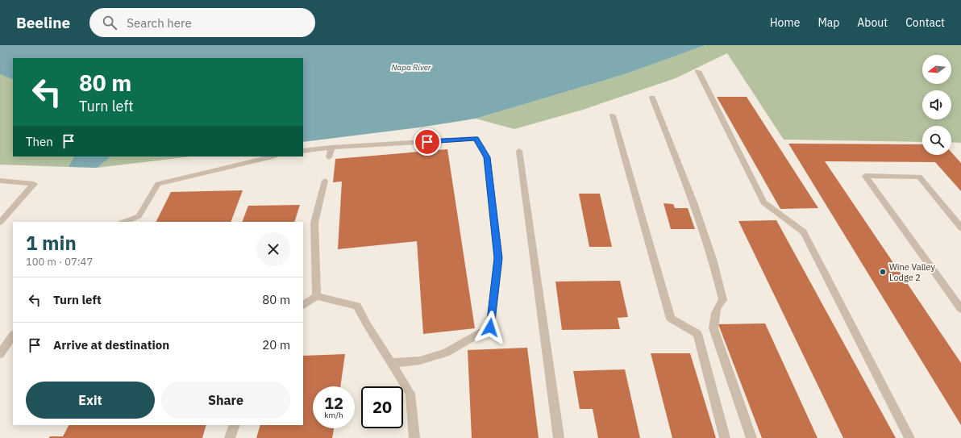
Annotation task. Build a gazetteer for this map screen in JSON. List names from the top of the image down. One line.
{"water":["Napa River"],"places":["Wine Valley Lodge 2"],"north":"left","page":{"header":"Beeline","search":"Search here","nav":["Home","Map","About","Contact"],"turn":["80 m","Turn left"],"then":"Then","heading":["1 min","100 m · 07:47"],"list":[{"name":"Turn left","value":"80 m"},{"name":"Arrive at destination","value":"20 m"}],"buttons":["Exit","Share"],"speed":"12 km/h","limit":"20"}}
